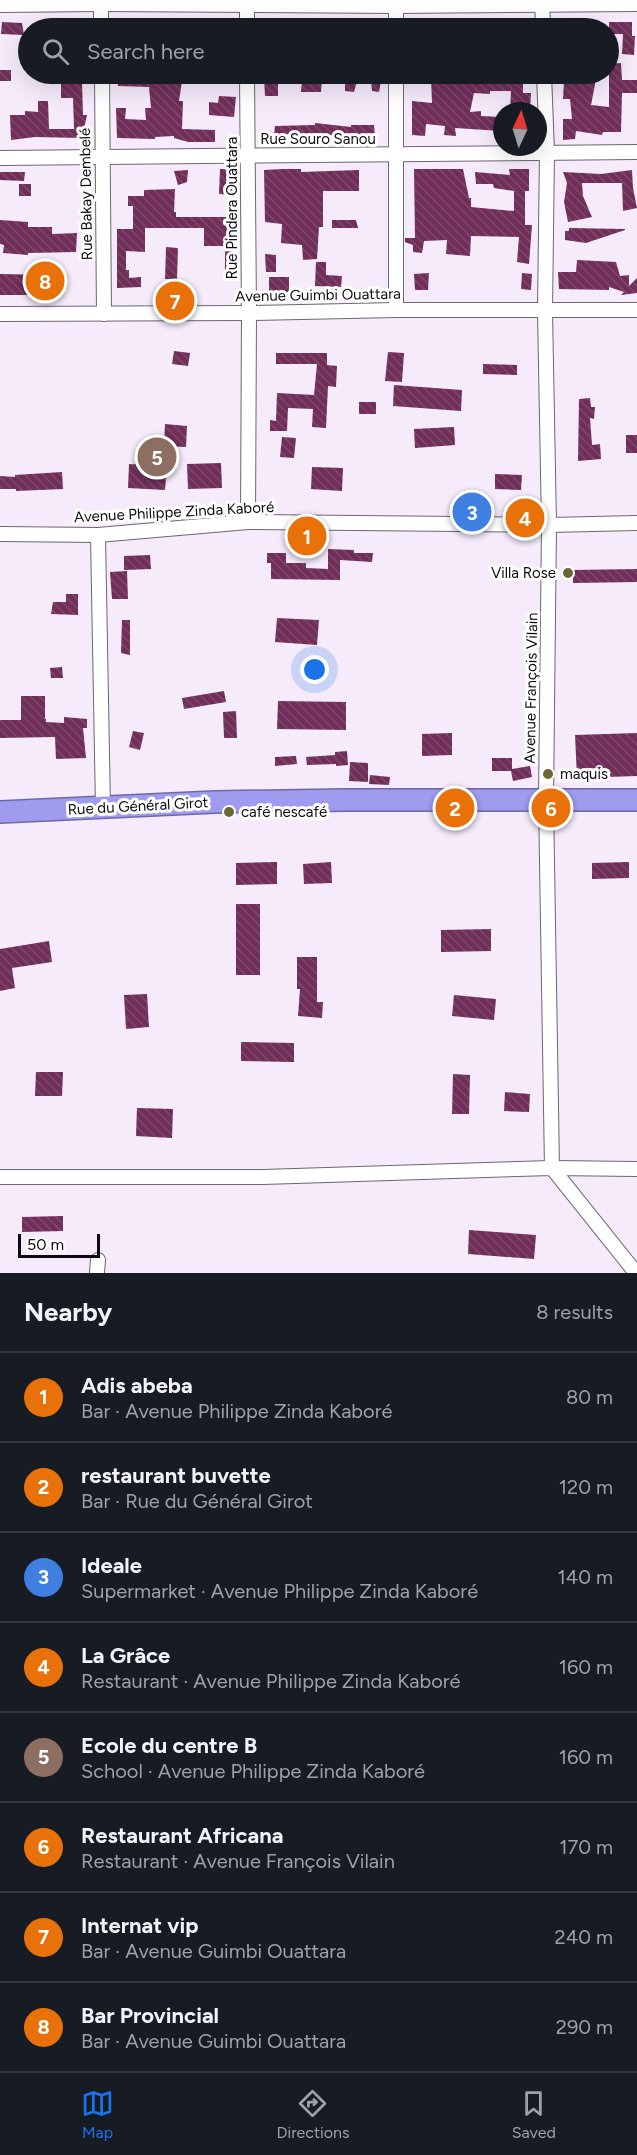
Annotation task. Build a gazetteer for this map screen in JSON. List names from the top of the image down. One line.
{"streets":{"highway":["Rue du Général Girot"],"street":["Rue Souro Sanou","Rue Bakay Dembelé","Rue Pindera Ouattara","Avenue Guimbi Ouattara","Avenue Philippe Zinda Kaboré","Avenue François Vilain"]},"crossings":[["Rue Souro Sanou","Rue Bakay Dembelé"],["Rue Souro Sanou","Rue Pindera Ouattara"],["Rue Bakay Dembelé","Avenue Guimbi Ouattara"],["Rue Pindera Ouattara","Avenue Guimbi Ouattara"],["Rue Pindera Ouattara","Avenue Philippe Zinda Kaboré"],["Avenue Guimbi Ouattara","Avenue François Vilain"],["Avenue Philippe Zinda Kaboré","Avenue François Vilain"],["Avenue François Vilain","Rue du Général Girot"]],"places":["Villa Rose","maquis","café nescafé"],"scale_bar":"50 m","north":"top","page":{"search":"Search here","pins":["8","7","5","3","4","1","2","6"],"scale":"50 m","heading":["Nearby","8 results"],"list":[{"mark":"1","name":"Adis abeba","note":"Bar · Avenue Philippe Zinda Kaboré","value":"80 m"},{"mark":"2","name":"restaurant buvette","note":"Bar · Rue du Général Girot","value":"120 m"},{"mark":"3","name":"Ideale","note":"Supermarket · Avenue Philippe Zinda Kaboré","value":"140 m"},{"mark":"4","name":"La Grâce","note":"Restaurant · Avenue Philippe Zinda Kaboré","value":"160 m"},{"mark":"5","name":"Ecole du centre B","note":"School · Avenue Philippe Zinda Kaboré","value":"160 m"},{"mark":"6","name":"Restaurant Africana","note":"Restaurant · Avenue François Vilain","value":"170 m"},{"mark":"7","name":"Internat vip","note":"Bar · Avenue Guimbi Ouattara","value":"240 m"},{"mark":"8","name":"Bar Provincial","note":"Bar · Avenue Guimbi Ouattara","value":"290 m"}],"nav":["Map","Directions","Saved"]}}
